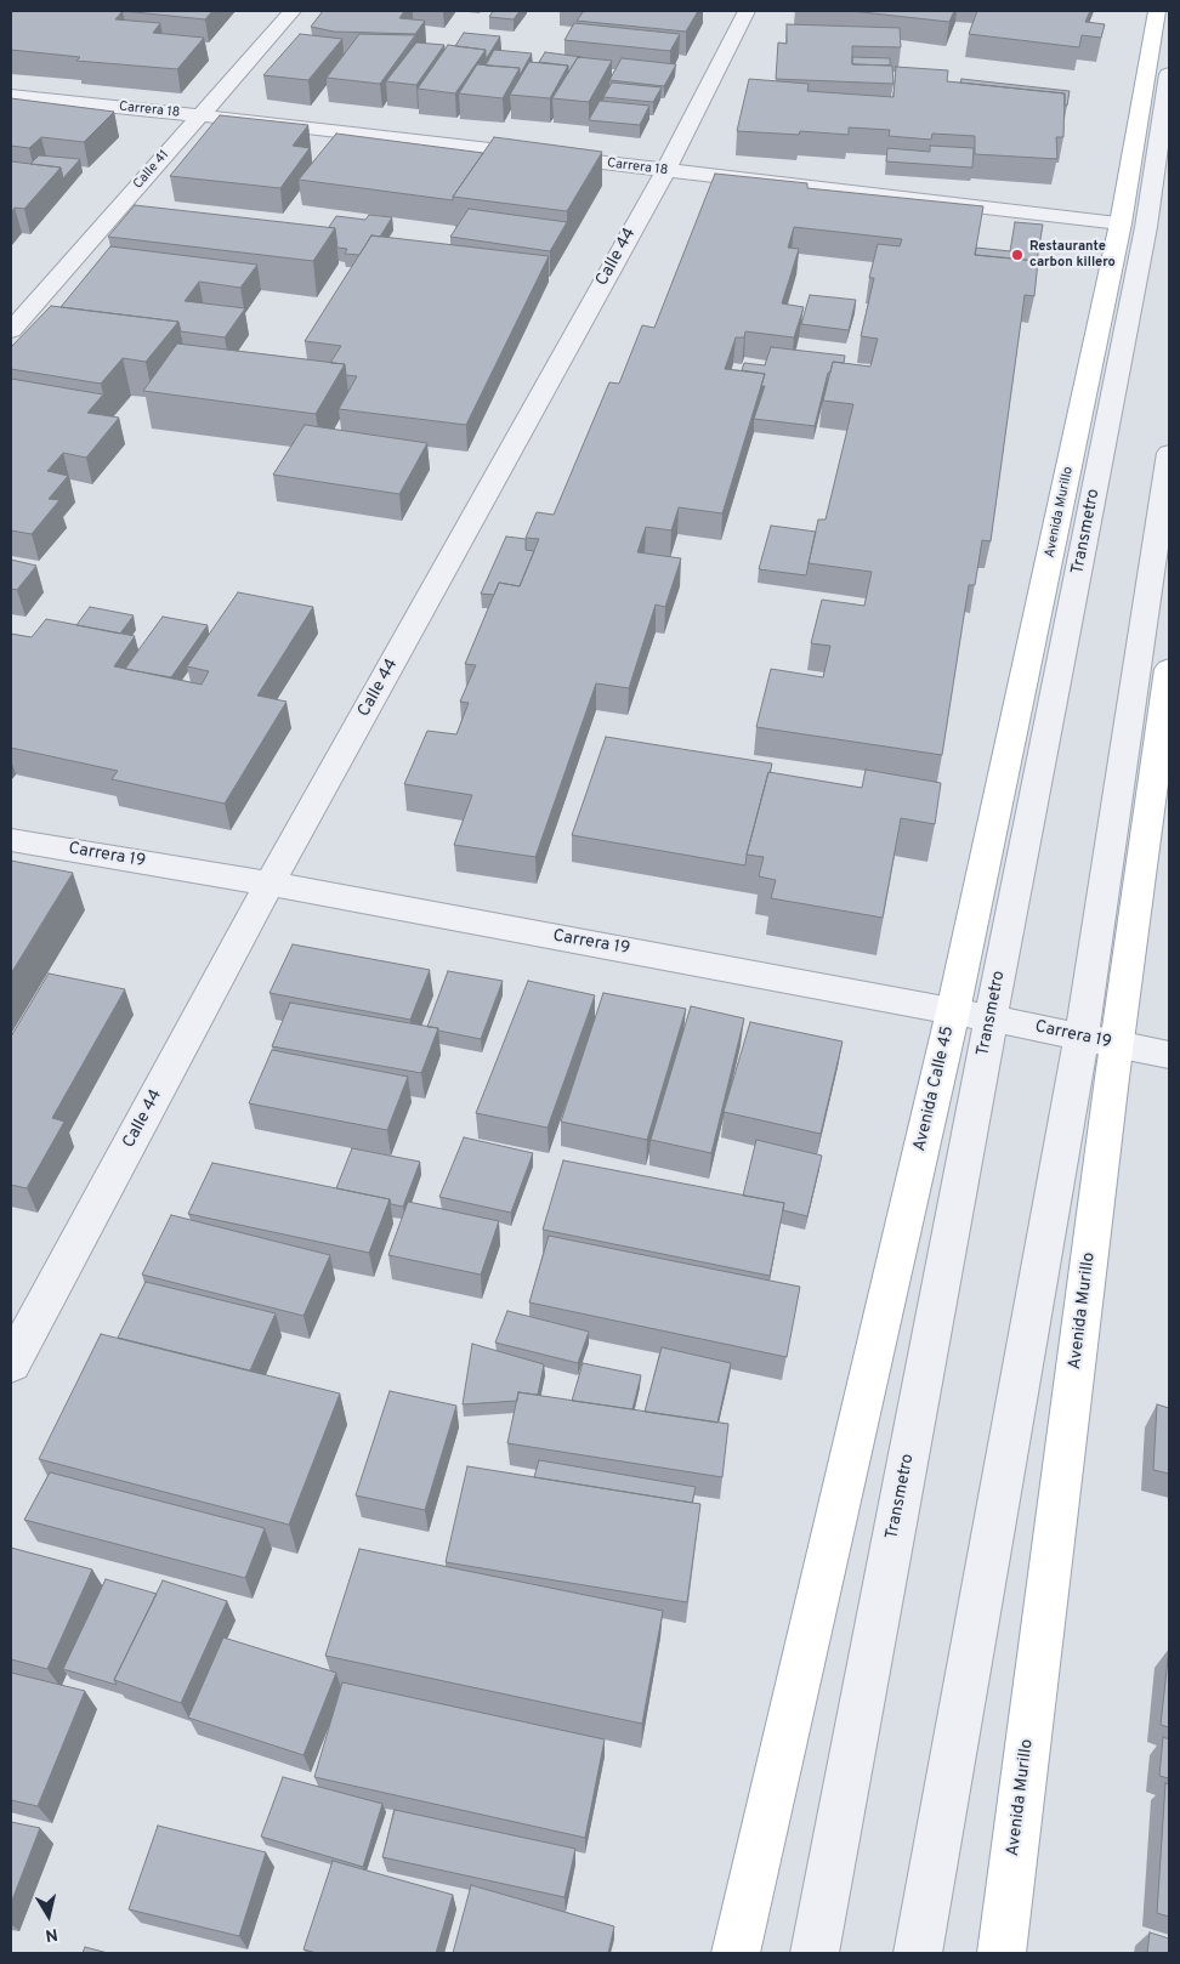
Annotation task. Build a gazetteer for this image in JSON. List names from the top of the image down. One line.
{"streets":{"main road":["Avenida Murillo","Avenida Calle 45"],"street":["Carrera 18","Calle 41","Calle 44","Transmetro","Carrera 19"]},"crossings":[["Carrera 18","Calle 41"],["Carrera 18","Calle 44"],["Carrera 18","Avenida Murillo"],["Calle 44","Carrera 19"],["Avenida Murillo","Carrera 19"],["Avenida Murillo","Avenida Calle 45"],["Transmetro","Carrera 19"],["Carrera 19","Avenida Calle 45"]],"places":["Restaurante carbon killero"],"north":"bottom"}
